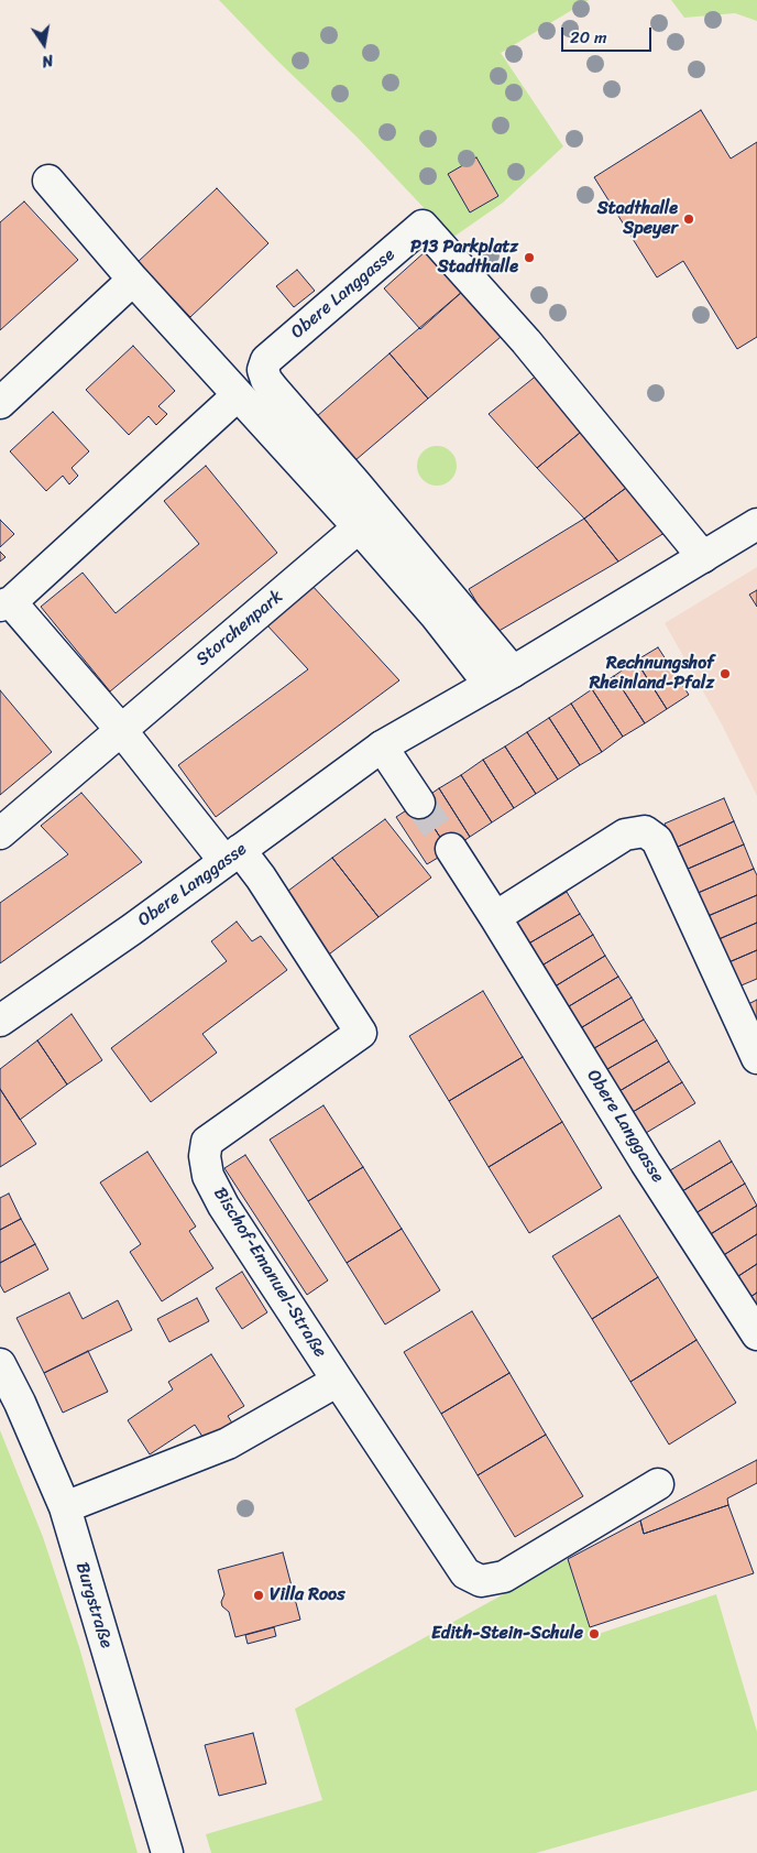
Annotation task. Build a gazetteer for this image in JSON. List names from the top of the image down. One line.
{"streets":{"street":["Obere Langgasse","Storchenpark","Bischof-Emanuel-Straße","Burgstraße"]},"crossings":[["Obere Langgasse","Bischof-Emanuel-Straße"]],"places":["Stadthalle Speyer","P13 Parkplatz Stadthalle","Rechnungshof Rheinland-Pfalz","Villa Roos","Edith-Stein-Schule"],"scale_bar":"20 m","north":"bottom"}
